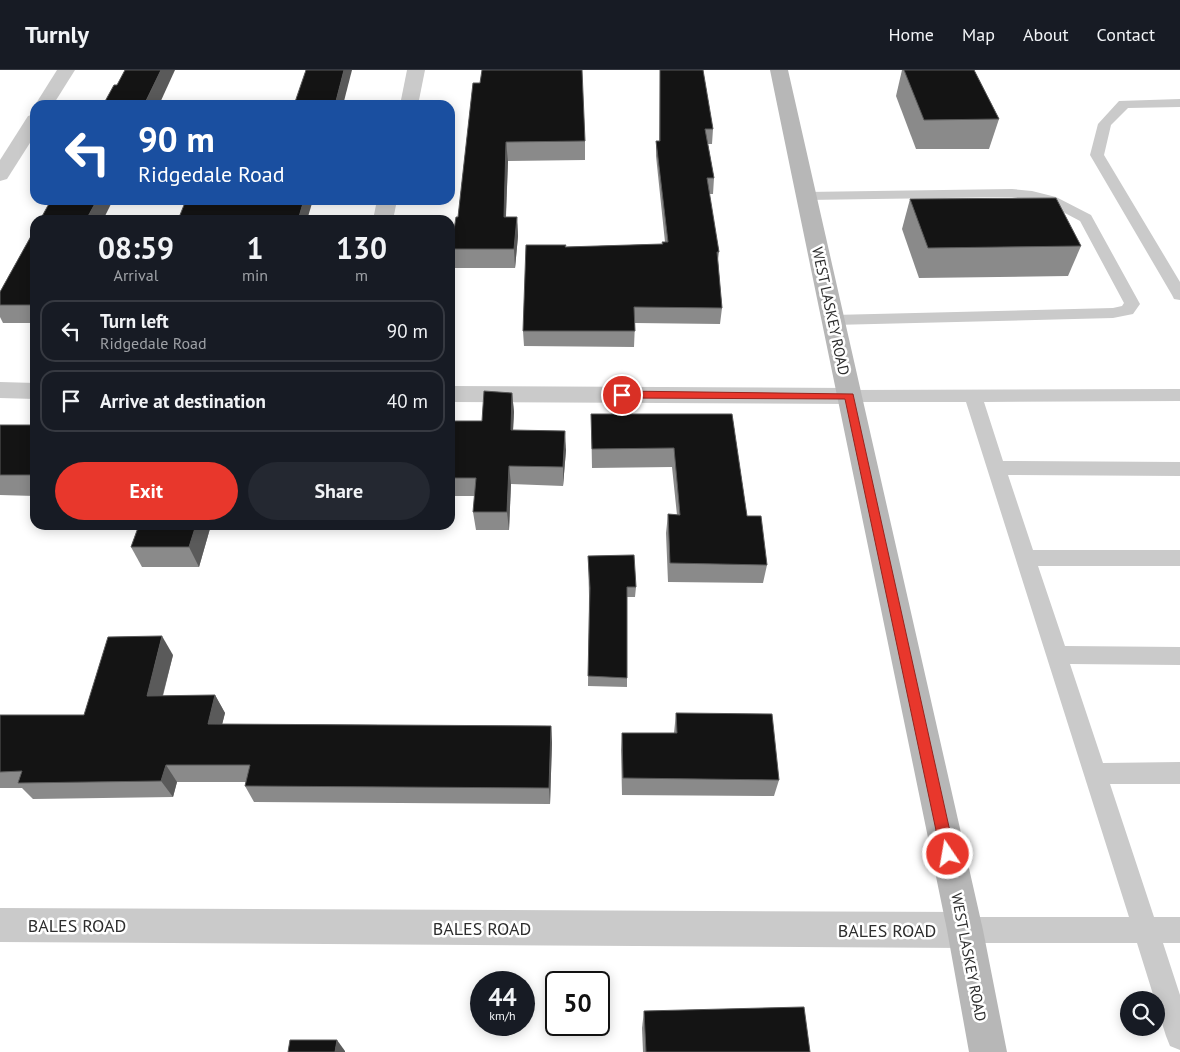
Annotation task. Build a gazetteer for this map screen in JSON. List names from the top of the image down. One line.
{"streets":{"main road":["WEST LASKEY ROAD"],"street":["BALES ROAD"]},"crossings":[["WEST LASKEY ROAD","BALES ROAD"]],"page":{"header":"Turnly","nav":["Home","Map","About","Contact"],"turn":["90 m","Ridgedale Road"],"eta":["08:59","Arrival","1","min","130","m"],"list":[{"name":"Turn left","note":"Ridgedale Road","value":"90 m"},{"name":"Arrive at destination","value":"40 m"}],"buttons":["Exit","Share"],"speed":"44 km/h","limit":"50"}}
